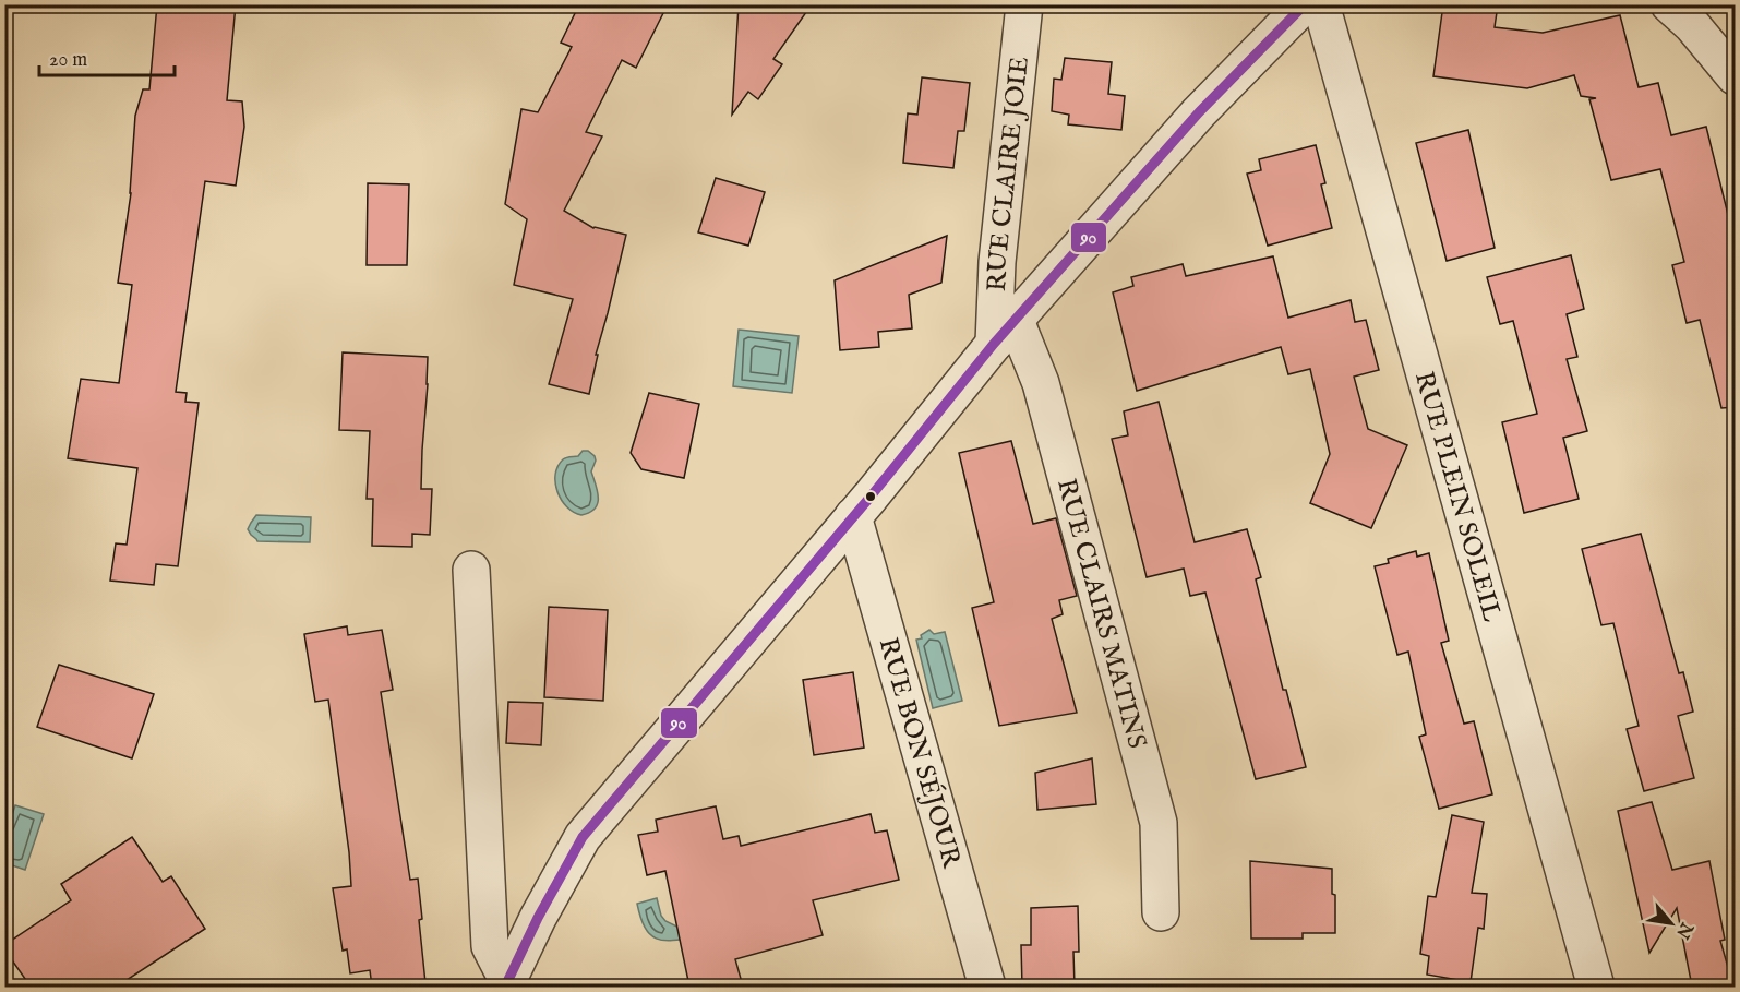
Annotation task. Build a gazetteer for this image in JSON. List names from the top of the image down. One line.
{"streets":{"street":["RUE CLAIRE JOIE","RUE PLEIN SOLEIL","RUE CLAIRS MATINS","RUE BON SÉJOUR"]},"crossings":[["RUE CLAIRE JOIE","RUE CLAIRS MATINS"]],"lines":["transit line 90"],"scale_bar":"20 m","north":"bottom right"}
